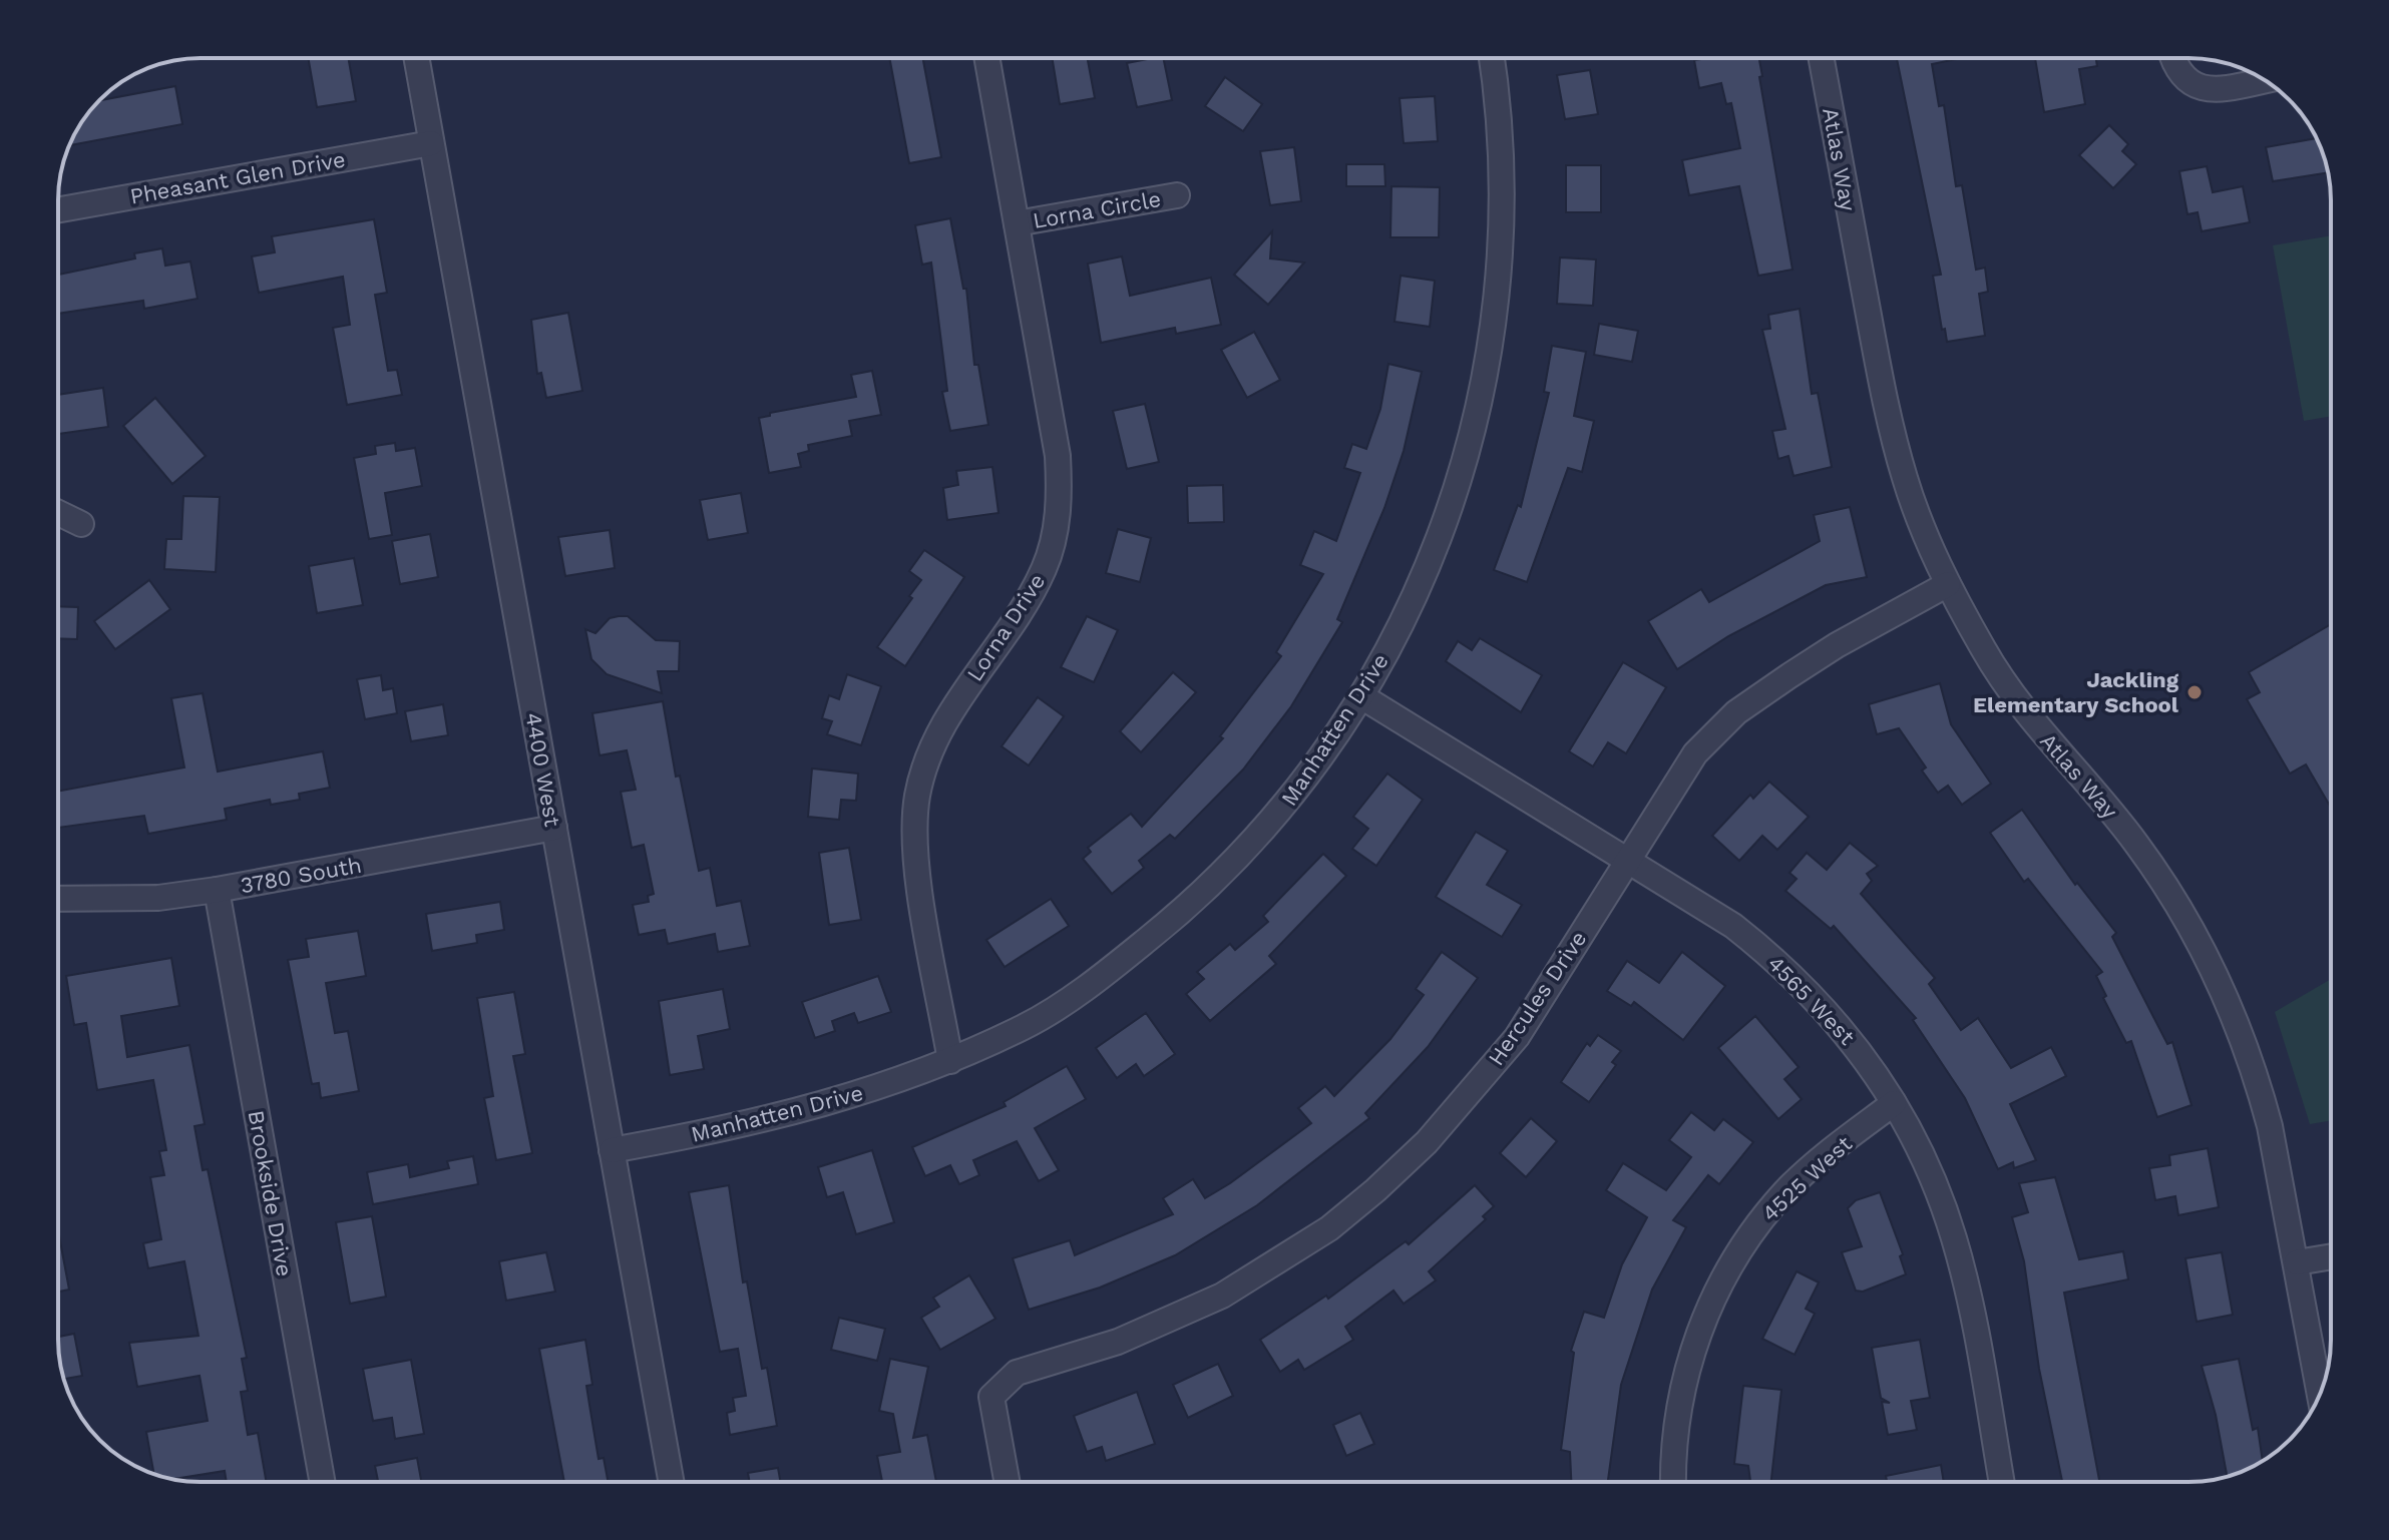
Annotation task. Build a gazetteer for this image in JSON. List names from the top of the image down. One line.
{"streets":{"street":["Atlas Way","Pheasant Glen Drive","Lorna Circle","Lorna Drive","Manhatten Drive","4400 West","3780 South","Hercules Drive","4565 West","4525 West","Brookside Drive"]},"crossings":[["Atlas Way","Hercules Drive"],["Pheasant Glen Drive","4400 West"],["Lorna Circle","Lorna Drive"],["Lorna Drive","Manhatten Drive"],["Manhatten Drive","4400 West"],["Manhatten Drive","4565 West"],["4400 West","3780 South"],["3780 South","Brookside Drive"],["Hercules Drive","4565 West"],["4565 West","4525 West"]],"places":["Jackling Elementary School"]}
